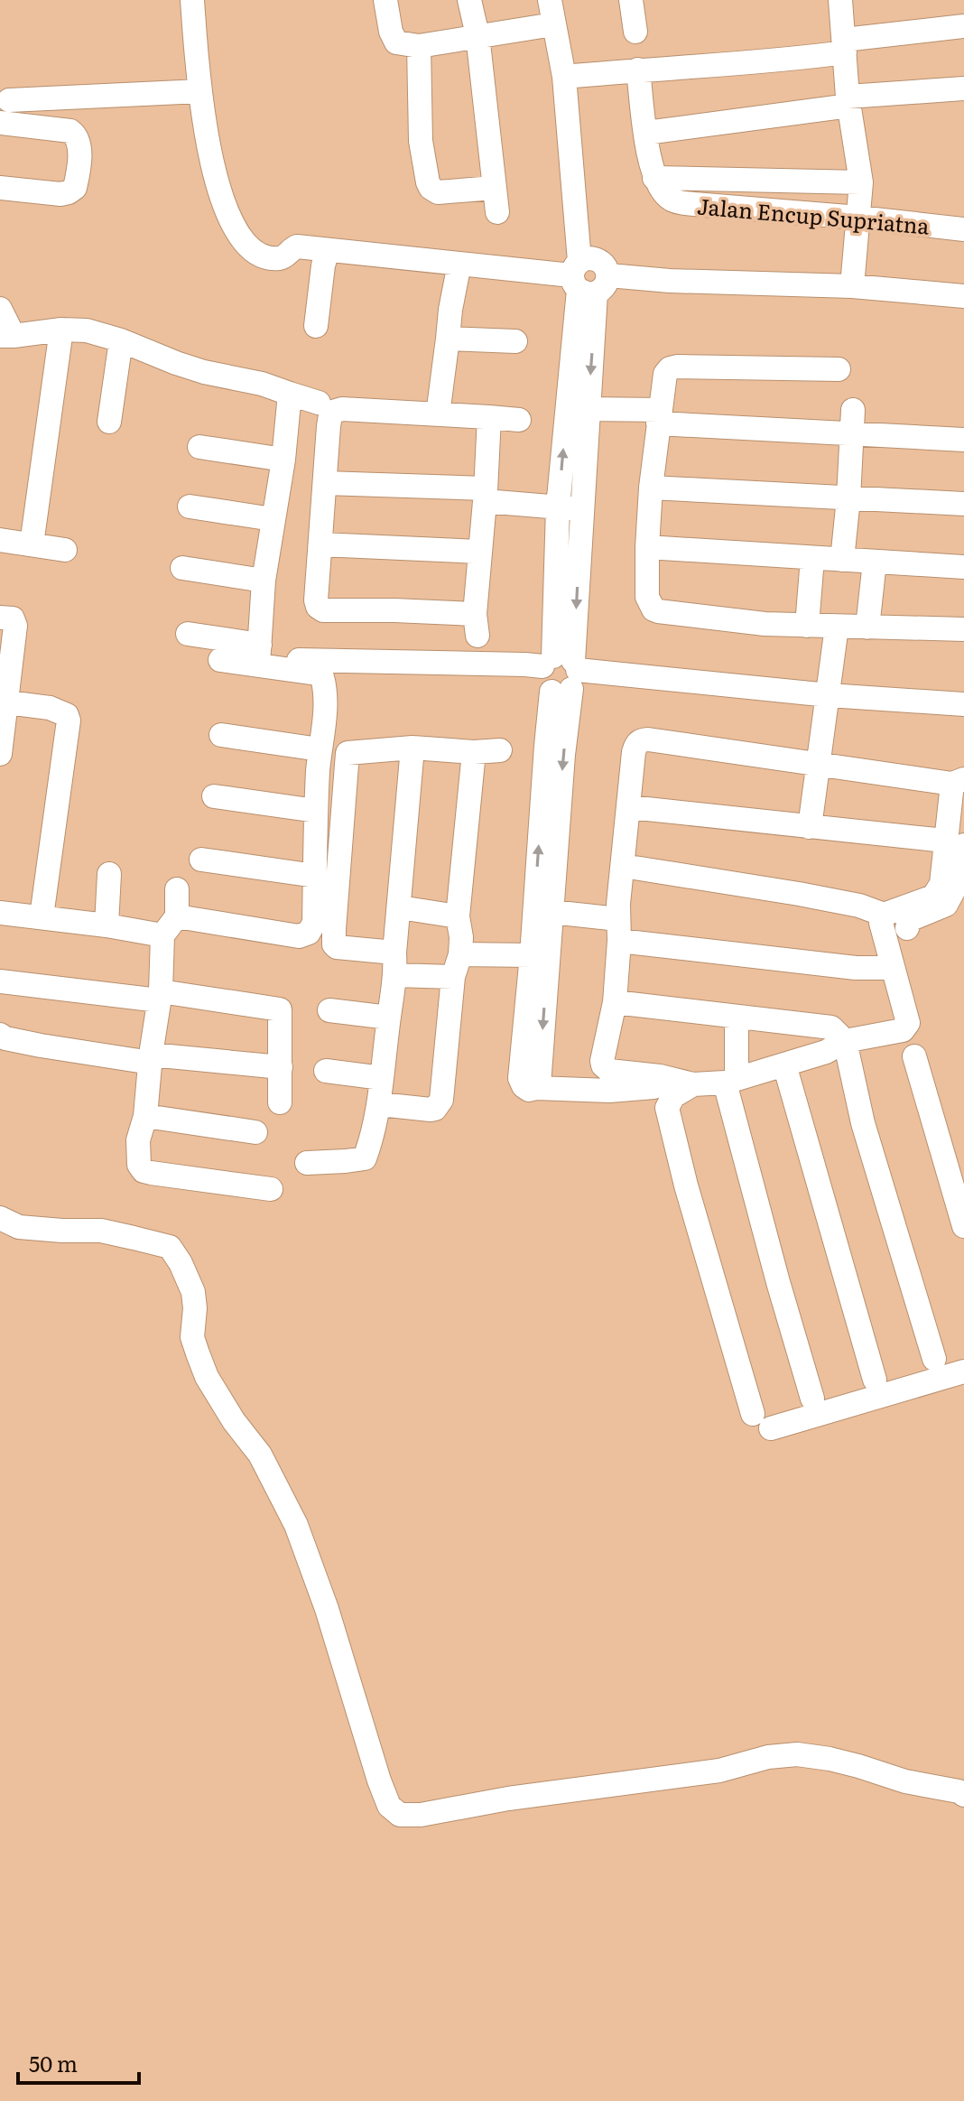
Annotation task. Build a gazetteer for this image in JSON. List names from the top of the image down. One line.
{"streets":{"street":["Jalan Encup Supriatna"]},"scale_bar":"50 m"}
